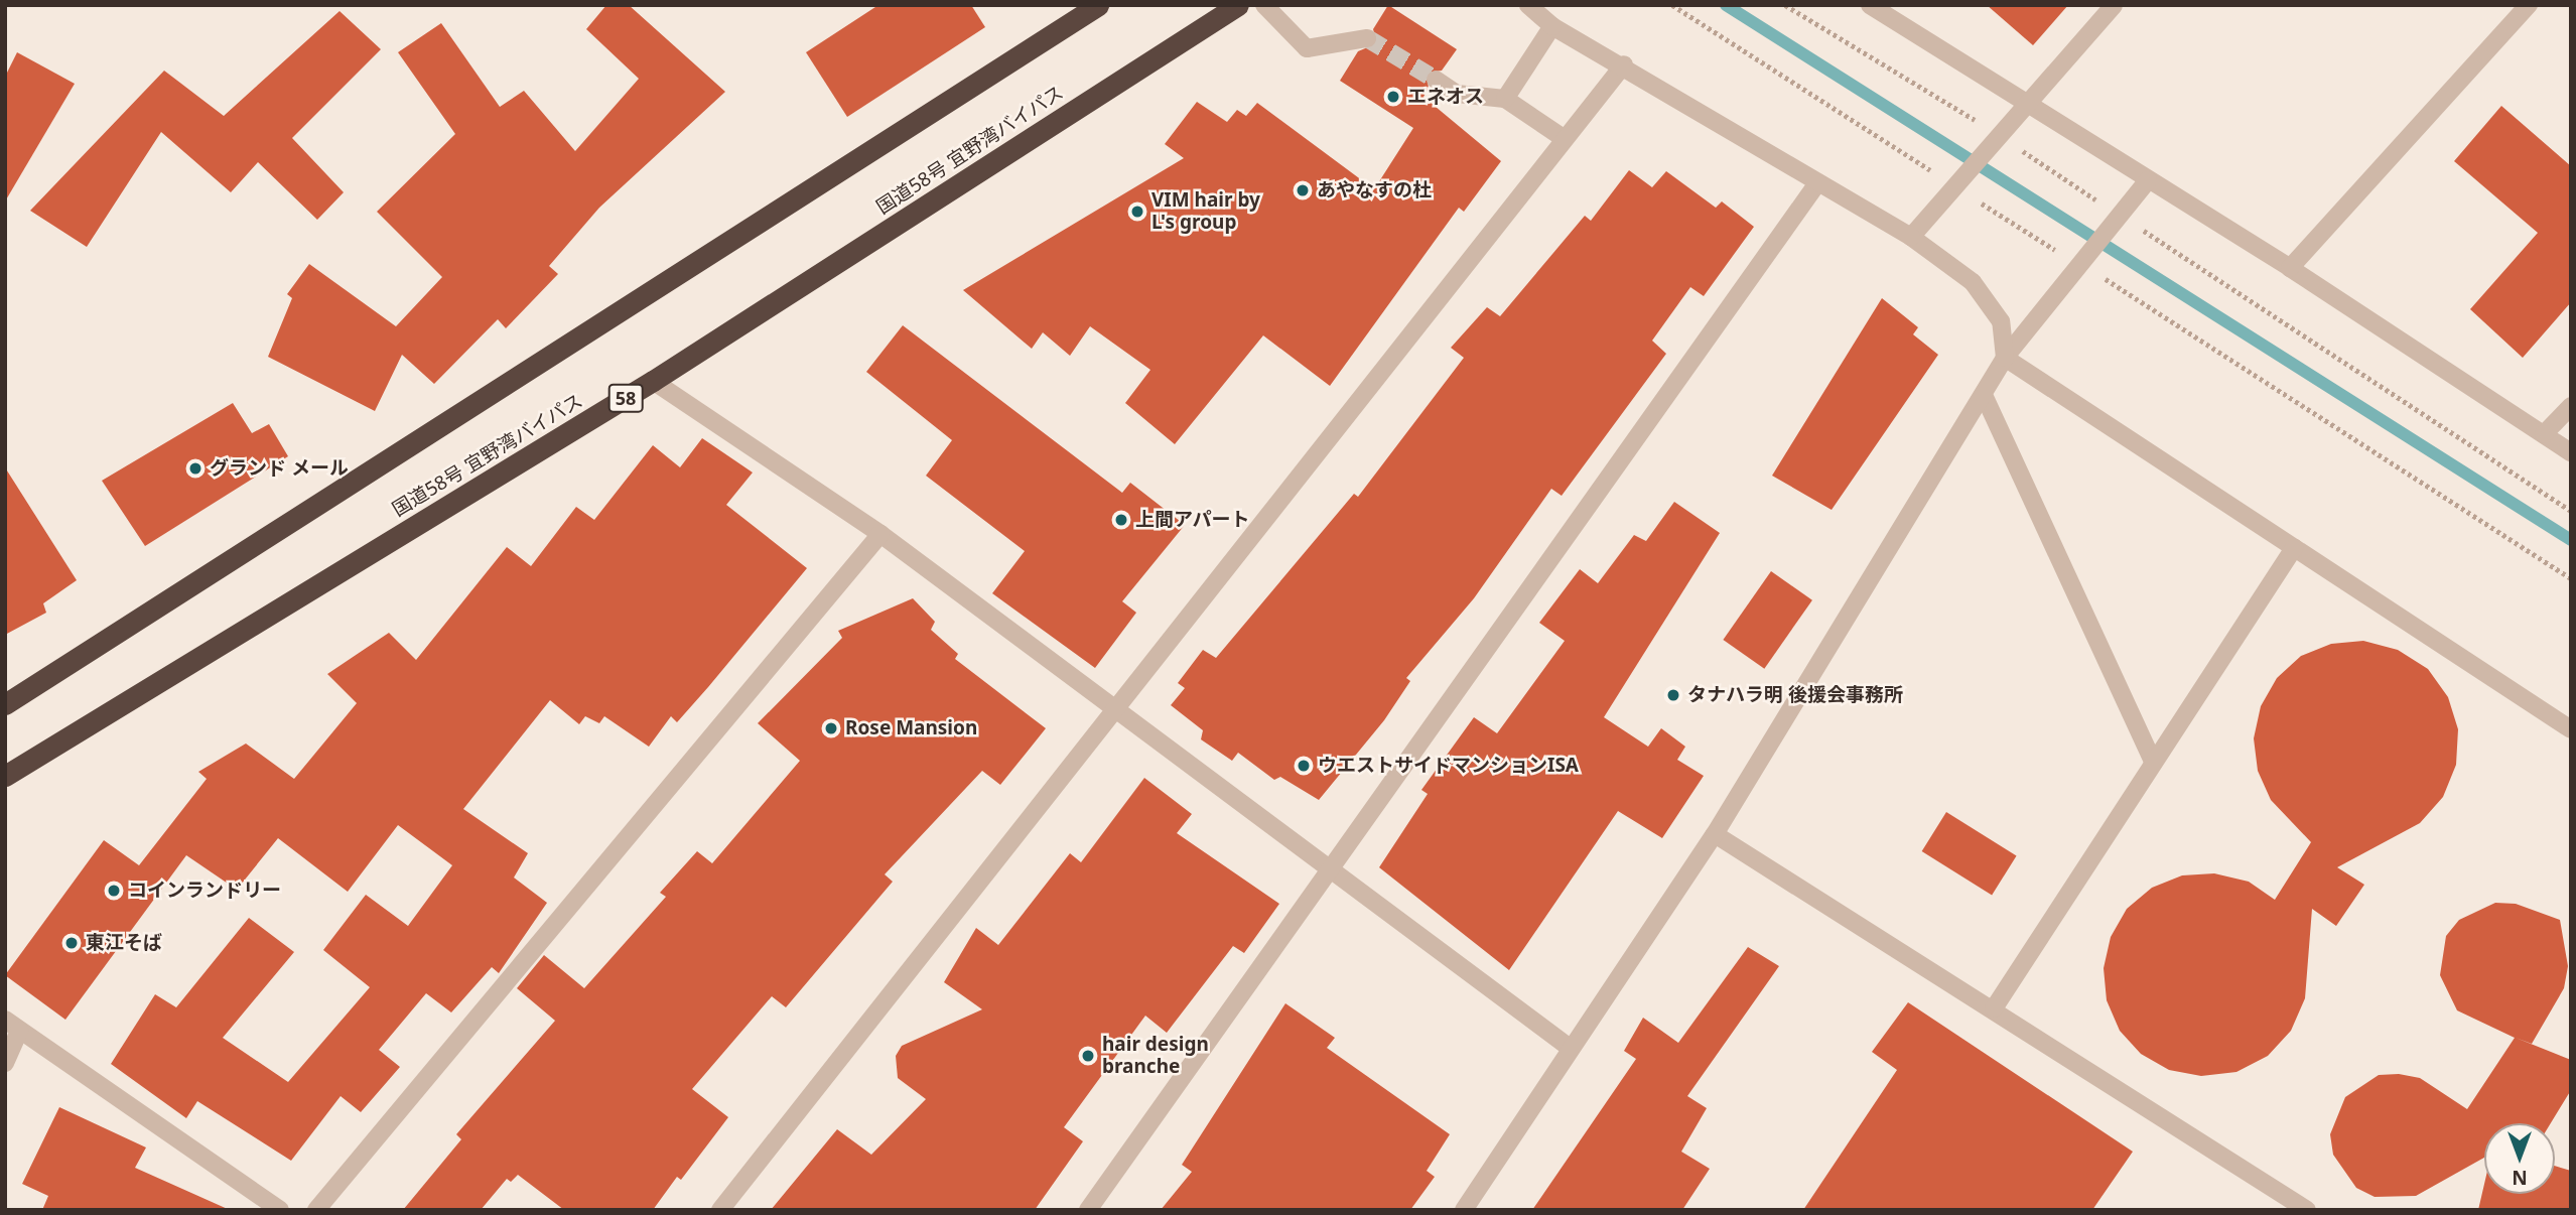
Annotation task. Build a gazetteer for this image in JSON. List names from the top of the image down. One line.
{"streets":{"highway":["国道58号 宜野湾バイパス","58"]},"places":["エネオス","あやなすの杜","VIM hair by L's group","グランド メール","上間アパート","タナハラ明 後援会事務所","Rose Mansion","ウエストサイドマンションISA","コインランドリー","東江そば","hair design branche"],"north":"bottom"}
